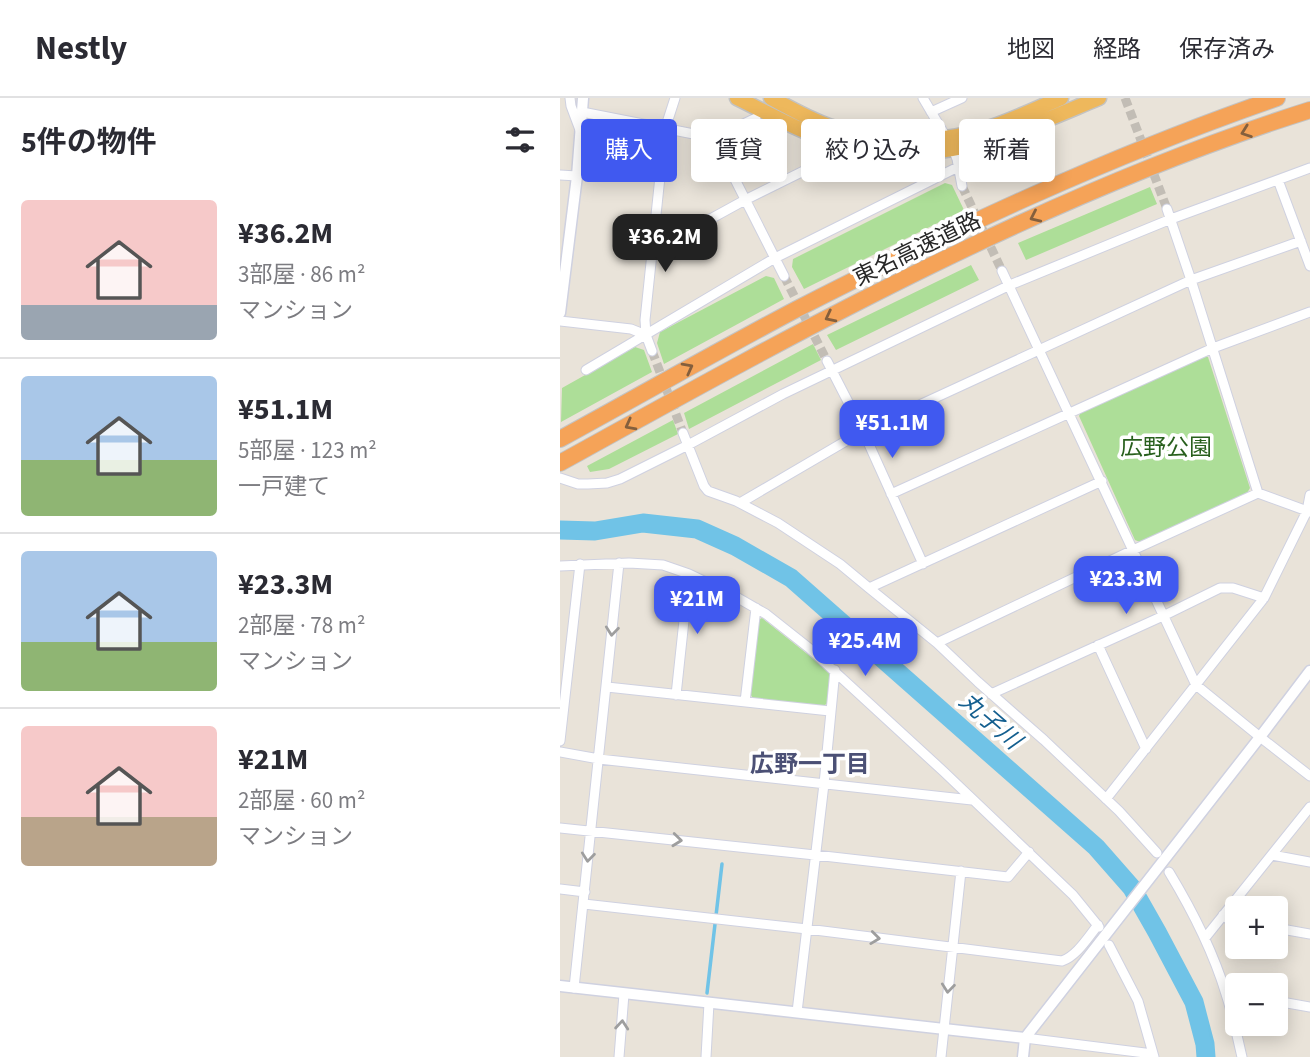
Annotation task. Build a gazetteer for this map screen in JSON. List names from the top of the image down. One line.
{"streets":{"highway":["東名高速道路"]},"districts":["広野一丁目"],"water":["丸子川"],"parks":["広野公園"],"page":{"header":"Nestly","nav":["地図","経路","保存済み"],"heading":"5件の物件","chip":["購入","賃貸","絞り込み","新着"],"list":[{"name":"¥36.2M","note":"3部屋 · 86 m² · マンション"},{"name":"¥51.1M","note":"5部屋 · 123 m² · 一戸建て"},{"name":"¥23.3M","note":"2部屋 · 78 m² · マンション"},{"name":"¥21M","note":"2部屋 · 60 m² · マンション"}],"price":["¥36.2M","¥51.1M","¥23.3M","¥21M","¥25.4M"],"map_buttons":["+","−"]}}
